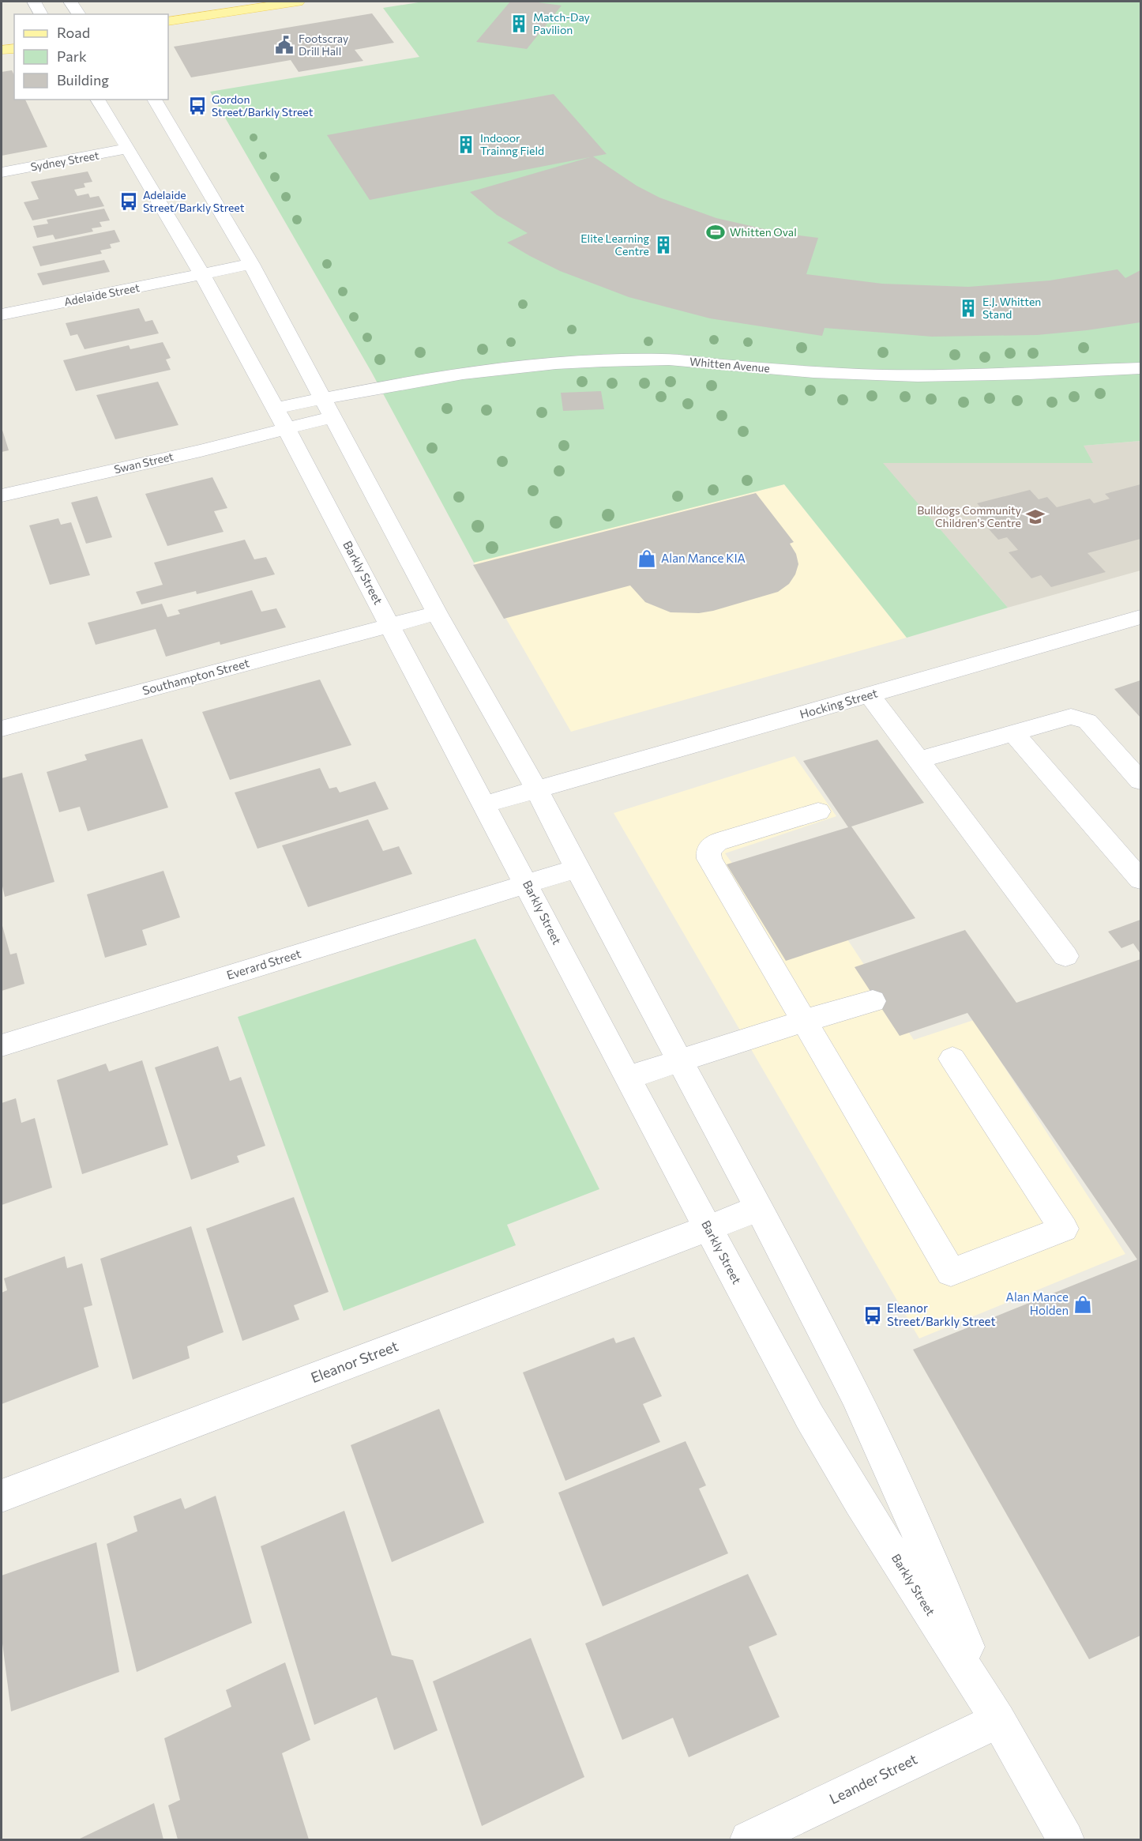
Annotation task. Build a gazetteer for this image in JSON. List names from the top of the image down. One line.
{"streets":{"street":["Sydney Street","Adelaide Street","Whitten Avenue","Swan Street","Barkly Street","Southampton Street","Hocking Street","Everard Street","Eleanor Street","Leander Street"]},"crossings":[["Sydney Street","Barkly Street"],["Adelaide Street","Barkly Street"],["Whitten Avenue","Swan Street"],["Whitten Avenue","Barkly Street"],["Swan Street","Barkly Street"],["Barkly Street","Southampton Street"],["Barkly Street","Hocking Street"],["Barkly Street","Everard Street"],["Barkly Street","Eleanor Street"],["Barkly Street","Leander Street"]],"places":{"building":["Match-Day Pavilion","Indooor Trainng Field","Elite Learning Centre","E.J. Whitten Stand"],"public building":["Footscray Drill Hall"],"bus stop":["Gordon Street/Barkly Street","Adelaide Street/Barkly Street","Eleanor Street/Barkly Street"],"sports":["Whitten Oval"],"school or university":["Bulldogs Community Children's Centre"],"shop":["Alan Mance KIA","Alan Mance Holden"]},"legend":["Road","Park","Building"]}
